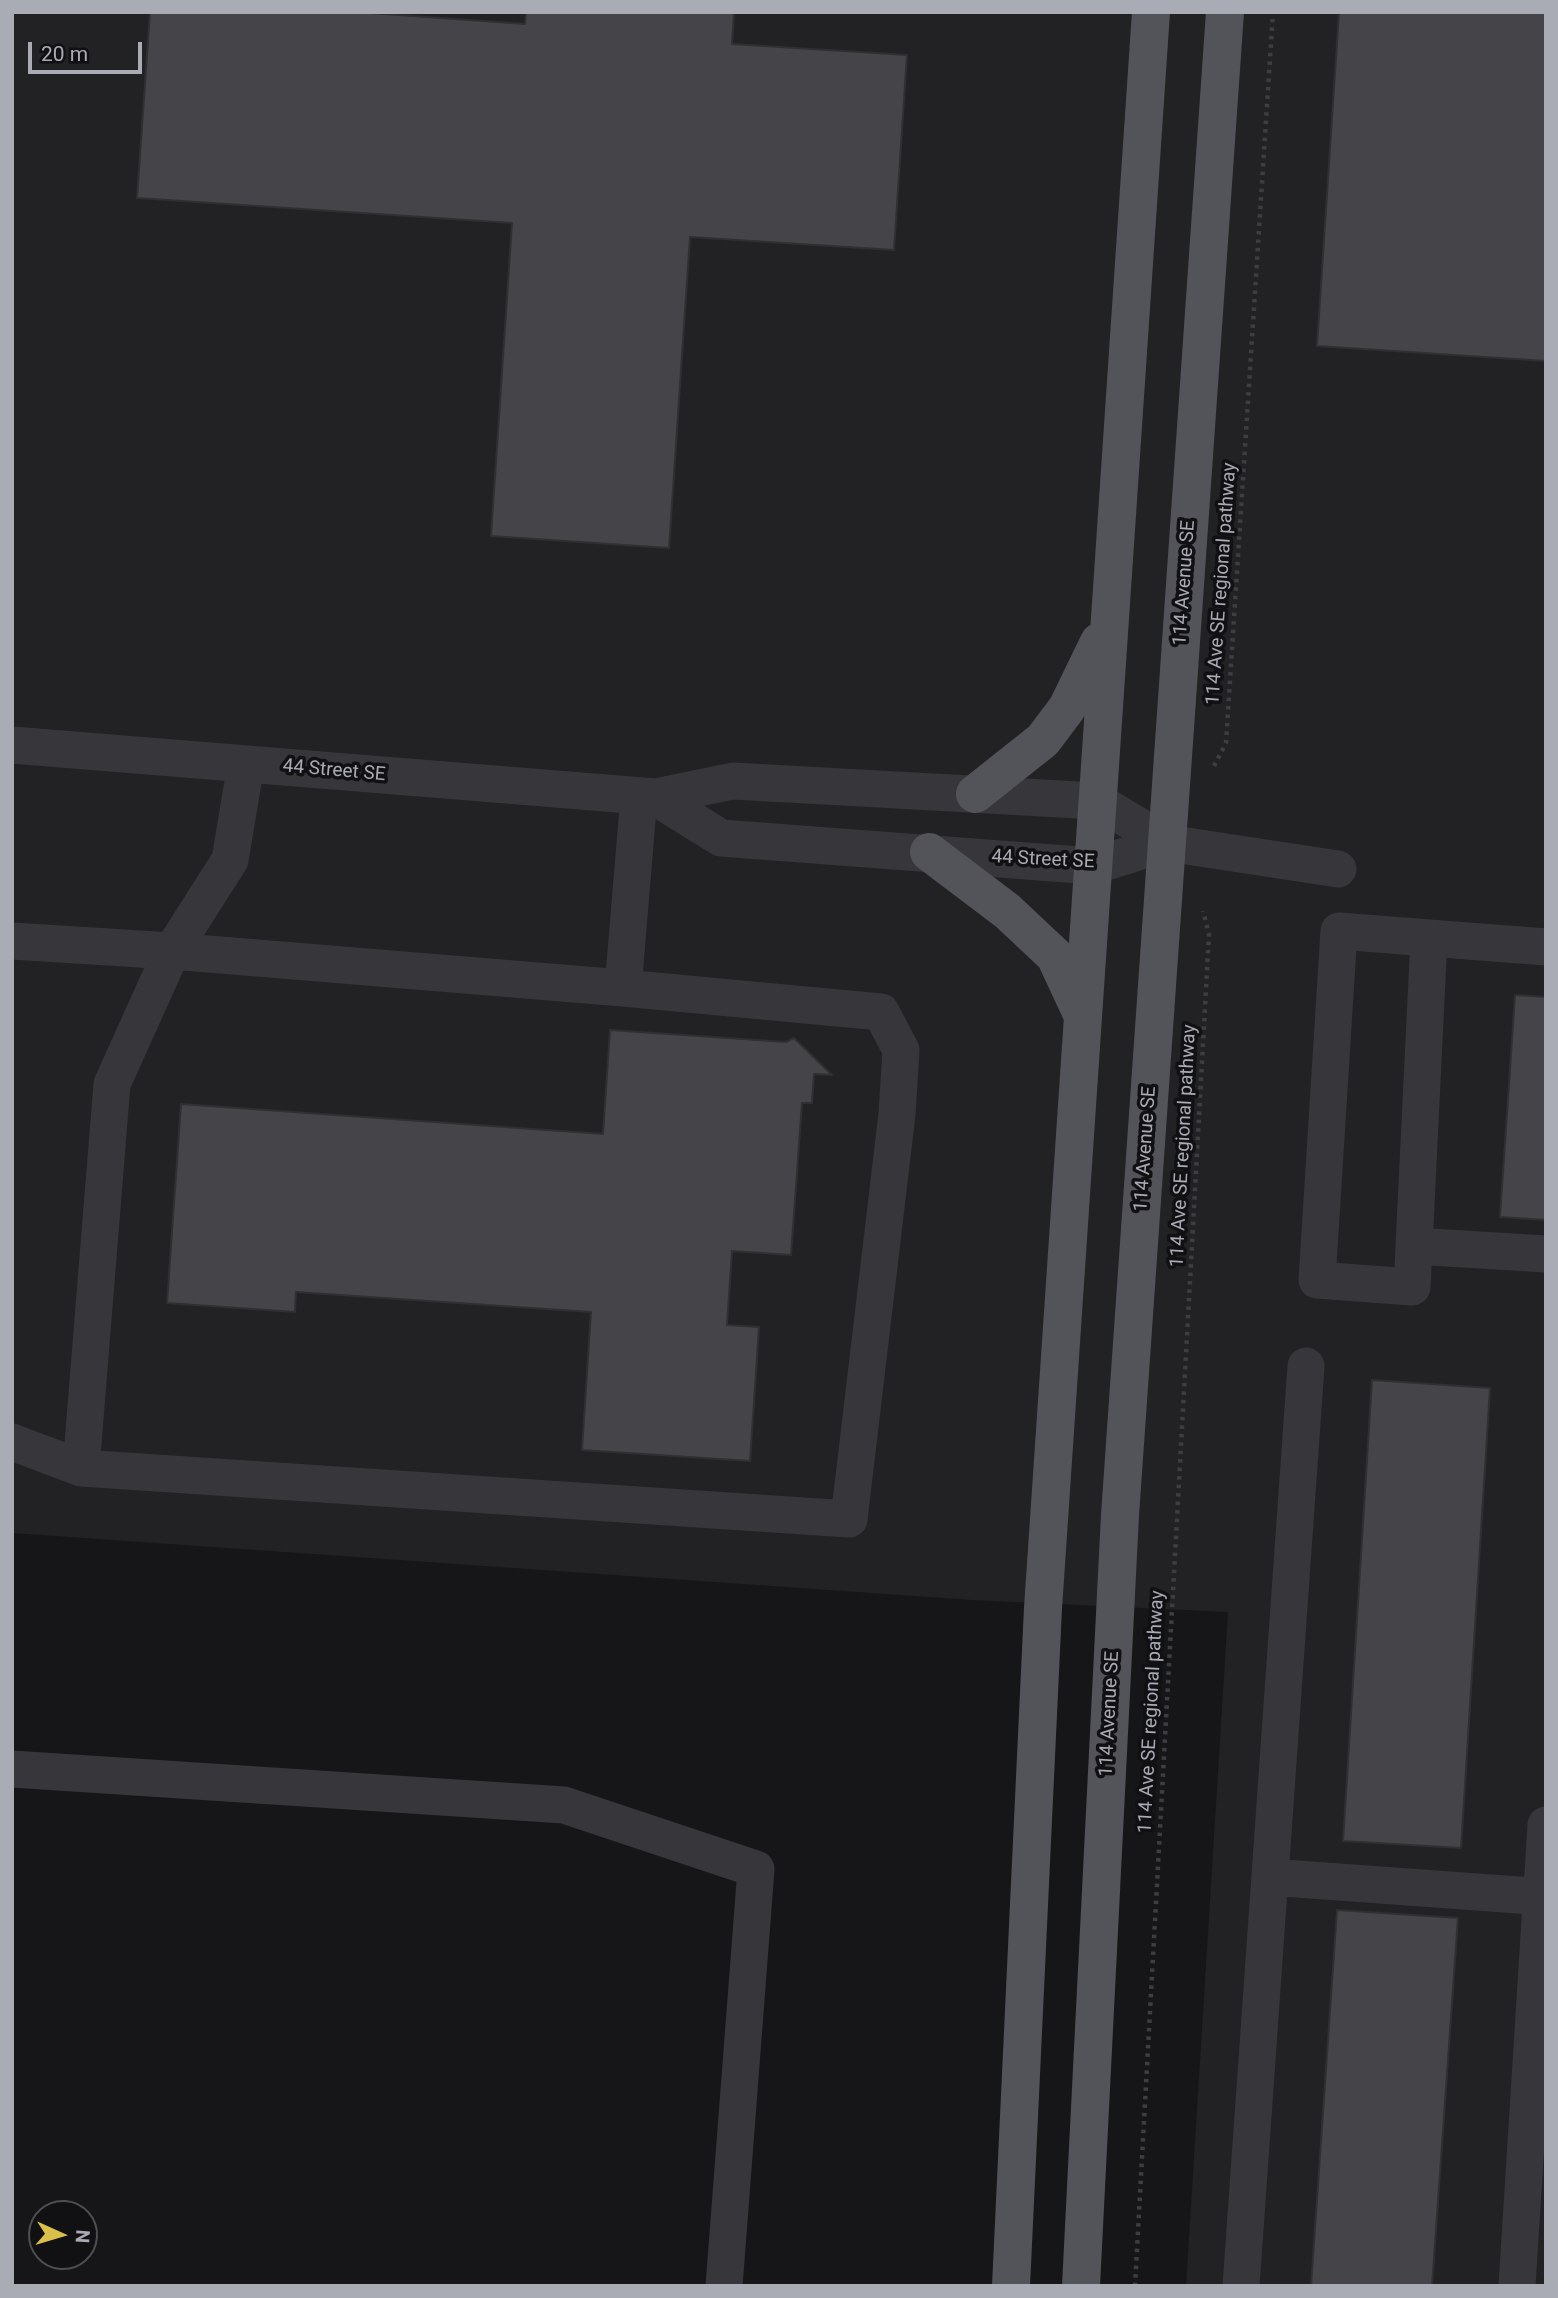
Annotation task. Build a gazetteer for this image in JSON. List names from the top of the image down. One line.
{"streets":{"main road":["114 Avenue SE"],"street":["44 Street SE"],"path":["114 Ave SE regional pathway"]},"crossings":[["114 Avenue SE","44 Street SE"]],"scale_bar":"20 m","north":"right"}
